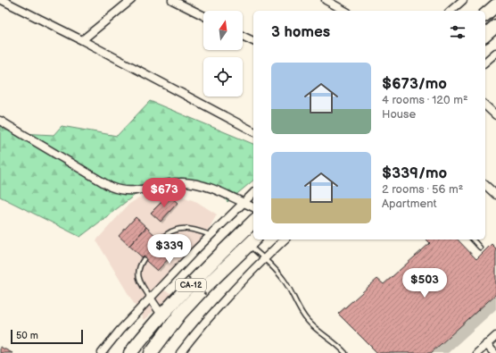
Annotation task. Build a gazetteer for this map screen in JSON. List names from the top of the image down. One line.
{"streets":{"highway":["CA-12"]},"scale_bar":"50 m","north":"top","page":{"heading":"3 homes","list":[{"name":"$673/mo","note":"4 rooms · 120 m² · House"},{"name":"$339/mo","note":"2 rooms · 56 m² · Apartment"}],"price":["$673","$339","$503"],"scale":"50 m"}}
